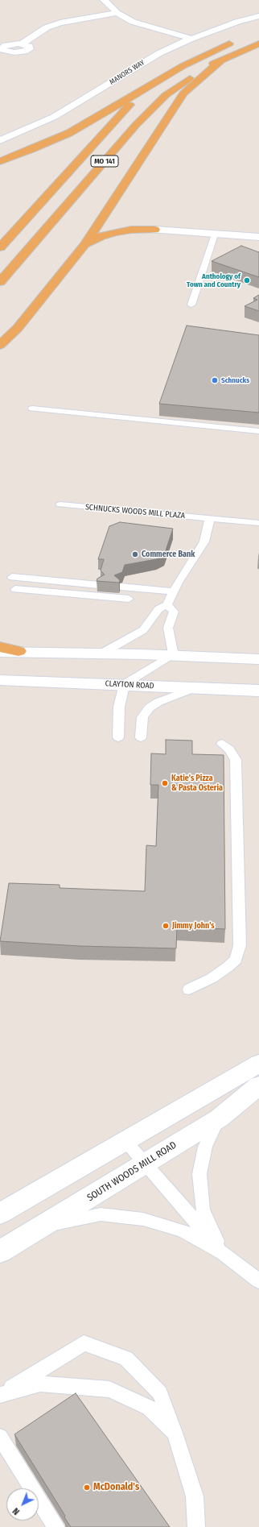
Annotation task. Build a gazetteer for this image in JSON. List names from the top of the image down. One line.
{"streets":{"highway":["MO 141"],"street":["MANORS WAY","CLAYTON ROAD","SOUTH WOODS MILL ROAD"],"lane":["SCHNUCKS WOODS MILL PLAZA"]},"places":["Anthology of Town and Country","Schnucks","Commerce Bank","Katie's Pizza & Pasta Osteria","Jimmy John's","McDonald's"],"north":"bottom left"}
